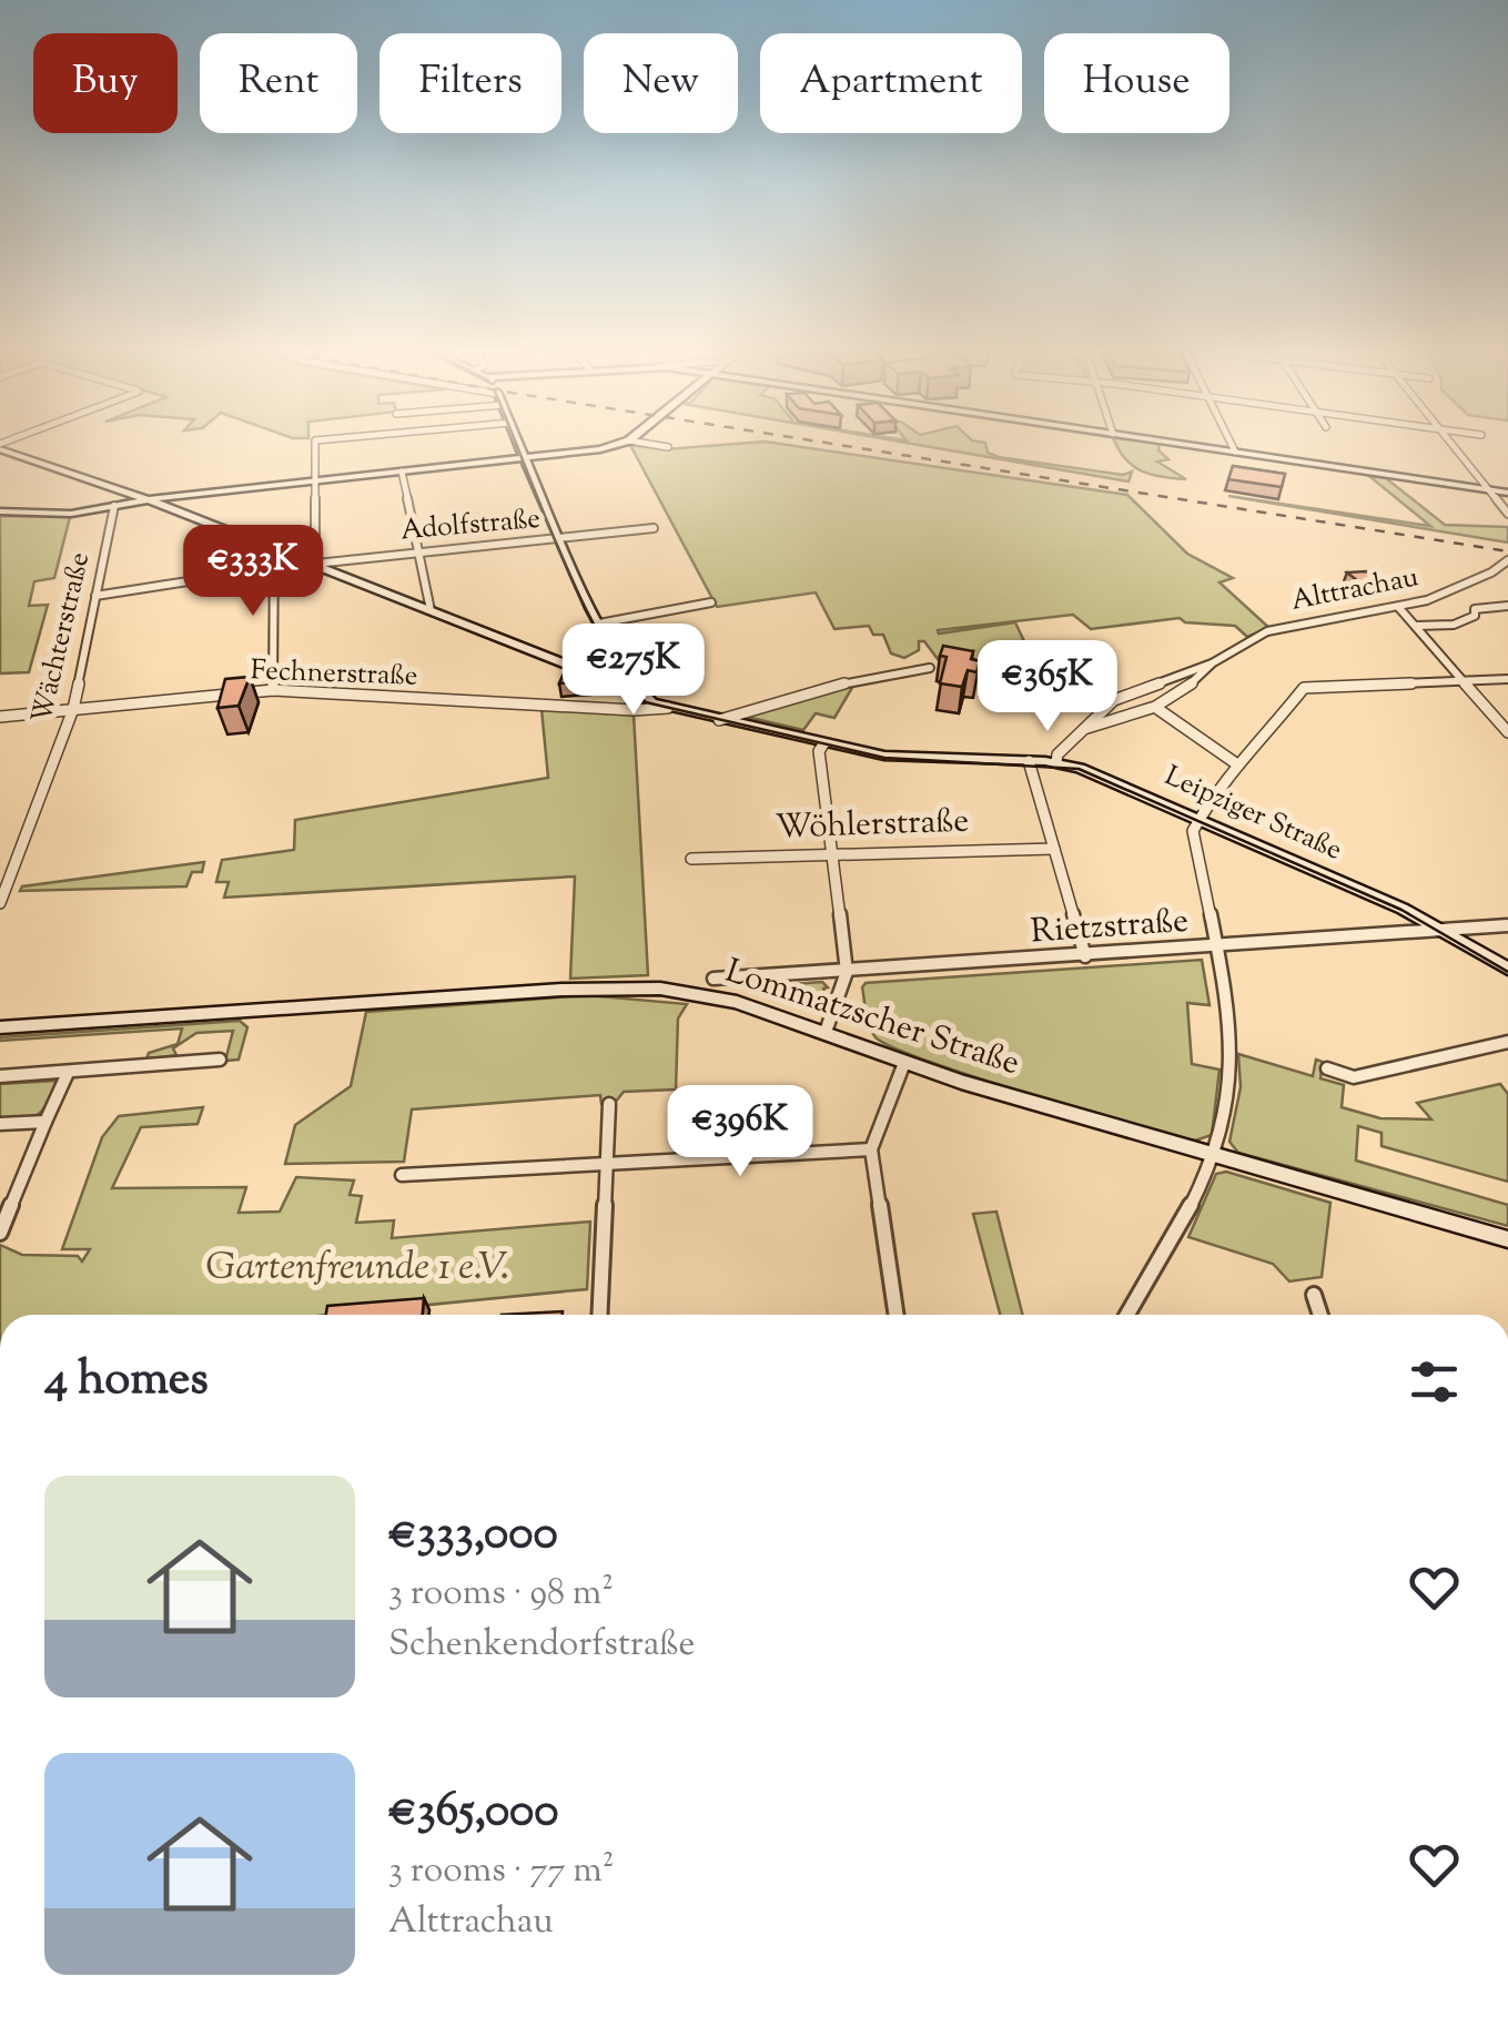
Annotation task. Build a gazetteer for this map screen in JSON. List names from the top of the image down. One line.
{"streets":{"street":["Adolfstraße","Alttrachau","Wächterstraße","Fechnerstraße","Leipziger Straße","Wöhlerstraße","Rietzstraße","Lommatzscher Straße"]},"crossings":[["Adolfstraße","Wächterstraße"],["Adolfstraße","Leipziger Straße"],["Alttrachau","Leipziger Straße"],["Wächterstraße","Fechnerstraße"],["Fechnerstraße","Leipziger Straße"],["Leipziger Straße","Rietzstraße"]],"parks":["Gartenfreunde 1 e.V."],"page":{"chip":["Buy","Rent","Filters","New","Apartment","House"],"price":["€333K","€275K","€365K","€396K"],"heading":"4 homes","list":[{"name":"€333,000","note":"3 rooms · 98 m² · Schenkendorfstraße"},{"name":"€365,000","note":"3 rooms · 77 m² · Alttrachau"}]}}
